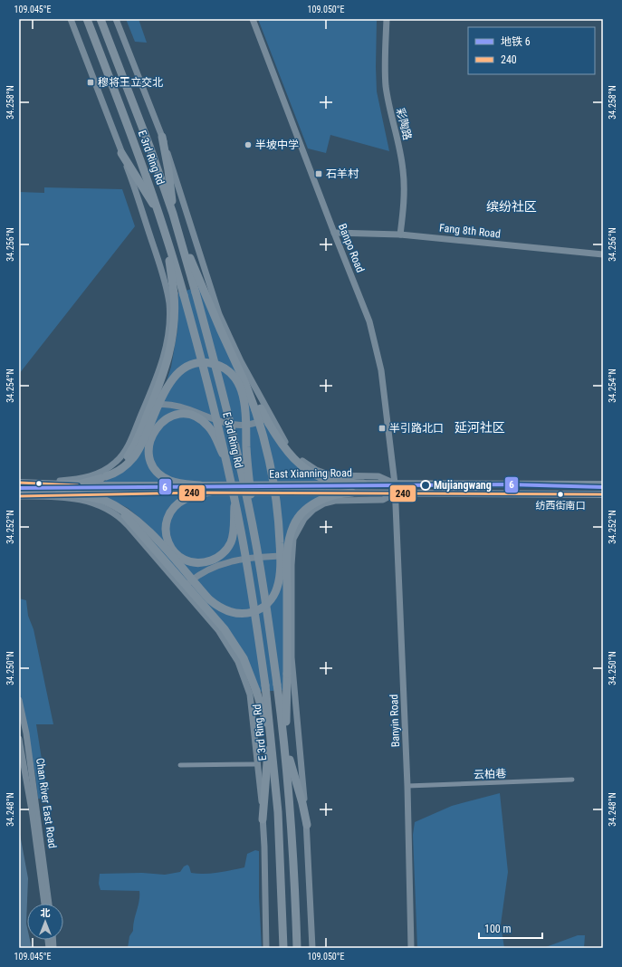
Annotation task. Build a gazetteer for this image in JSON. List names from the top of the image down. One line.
{"streets":{"highway":["E 3rd Ring Rd"],"main road":["彩陶路","Fang 8th Road","Banpo Road","East Xianning Road","Banyin Road","Chan River East Road"],"street":["云柏巷"]},"crossings":[["彩陶路","Fang 8th Road"],["Fang 8th Road","Banpo Road"],["Banpo Road","East Xianning Road"],["Banpo Road","Banyin Road"],["East Xianning Road","Banyin Road"],["Banyin Road","云柏巷"]],"districts":["缤纷社区","延河社区"],"places":{"transit":["穆将王立交北","石羊村","半引路北口"],"other":["半坡中学","Mujiangwang","纺西街南口"]},"lines":["transit line 240","metro line 6"],"legend":["地铁 6","240"],"scale_bar":"100 m","north":"top","coordinates":["109.045°E","109.050°E","34.258°N","34.256°N","34.254°N","34.252°N","34.250°N","34.248°N"]}
